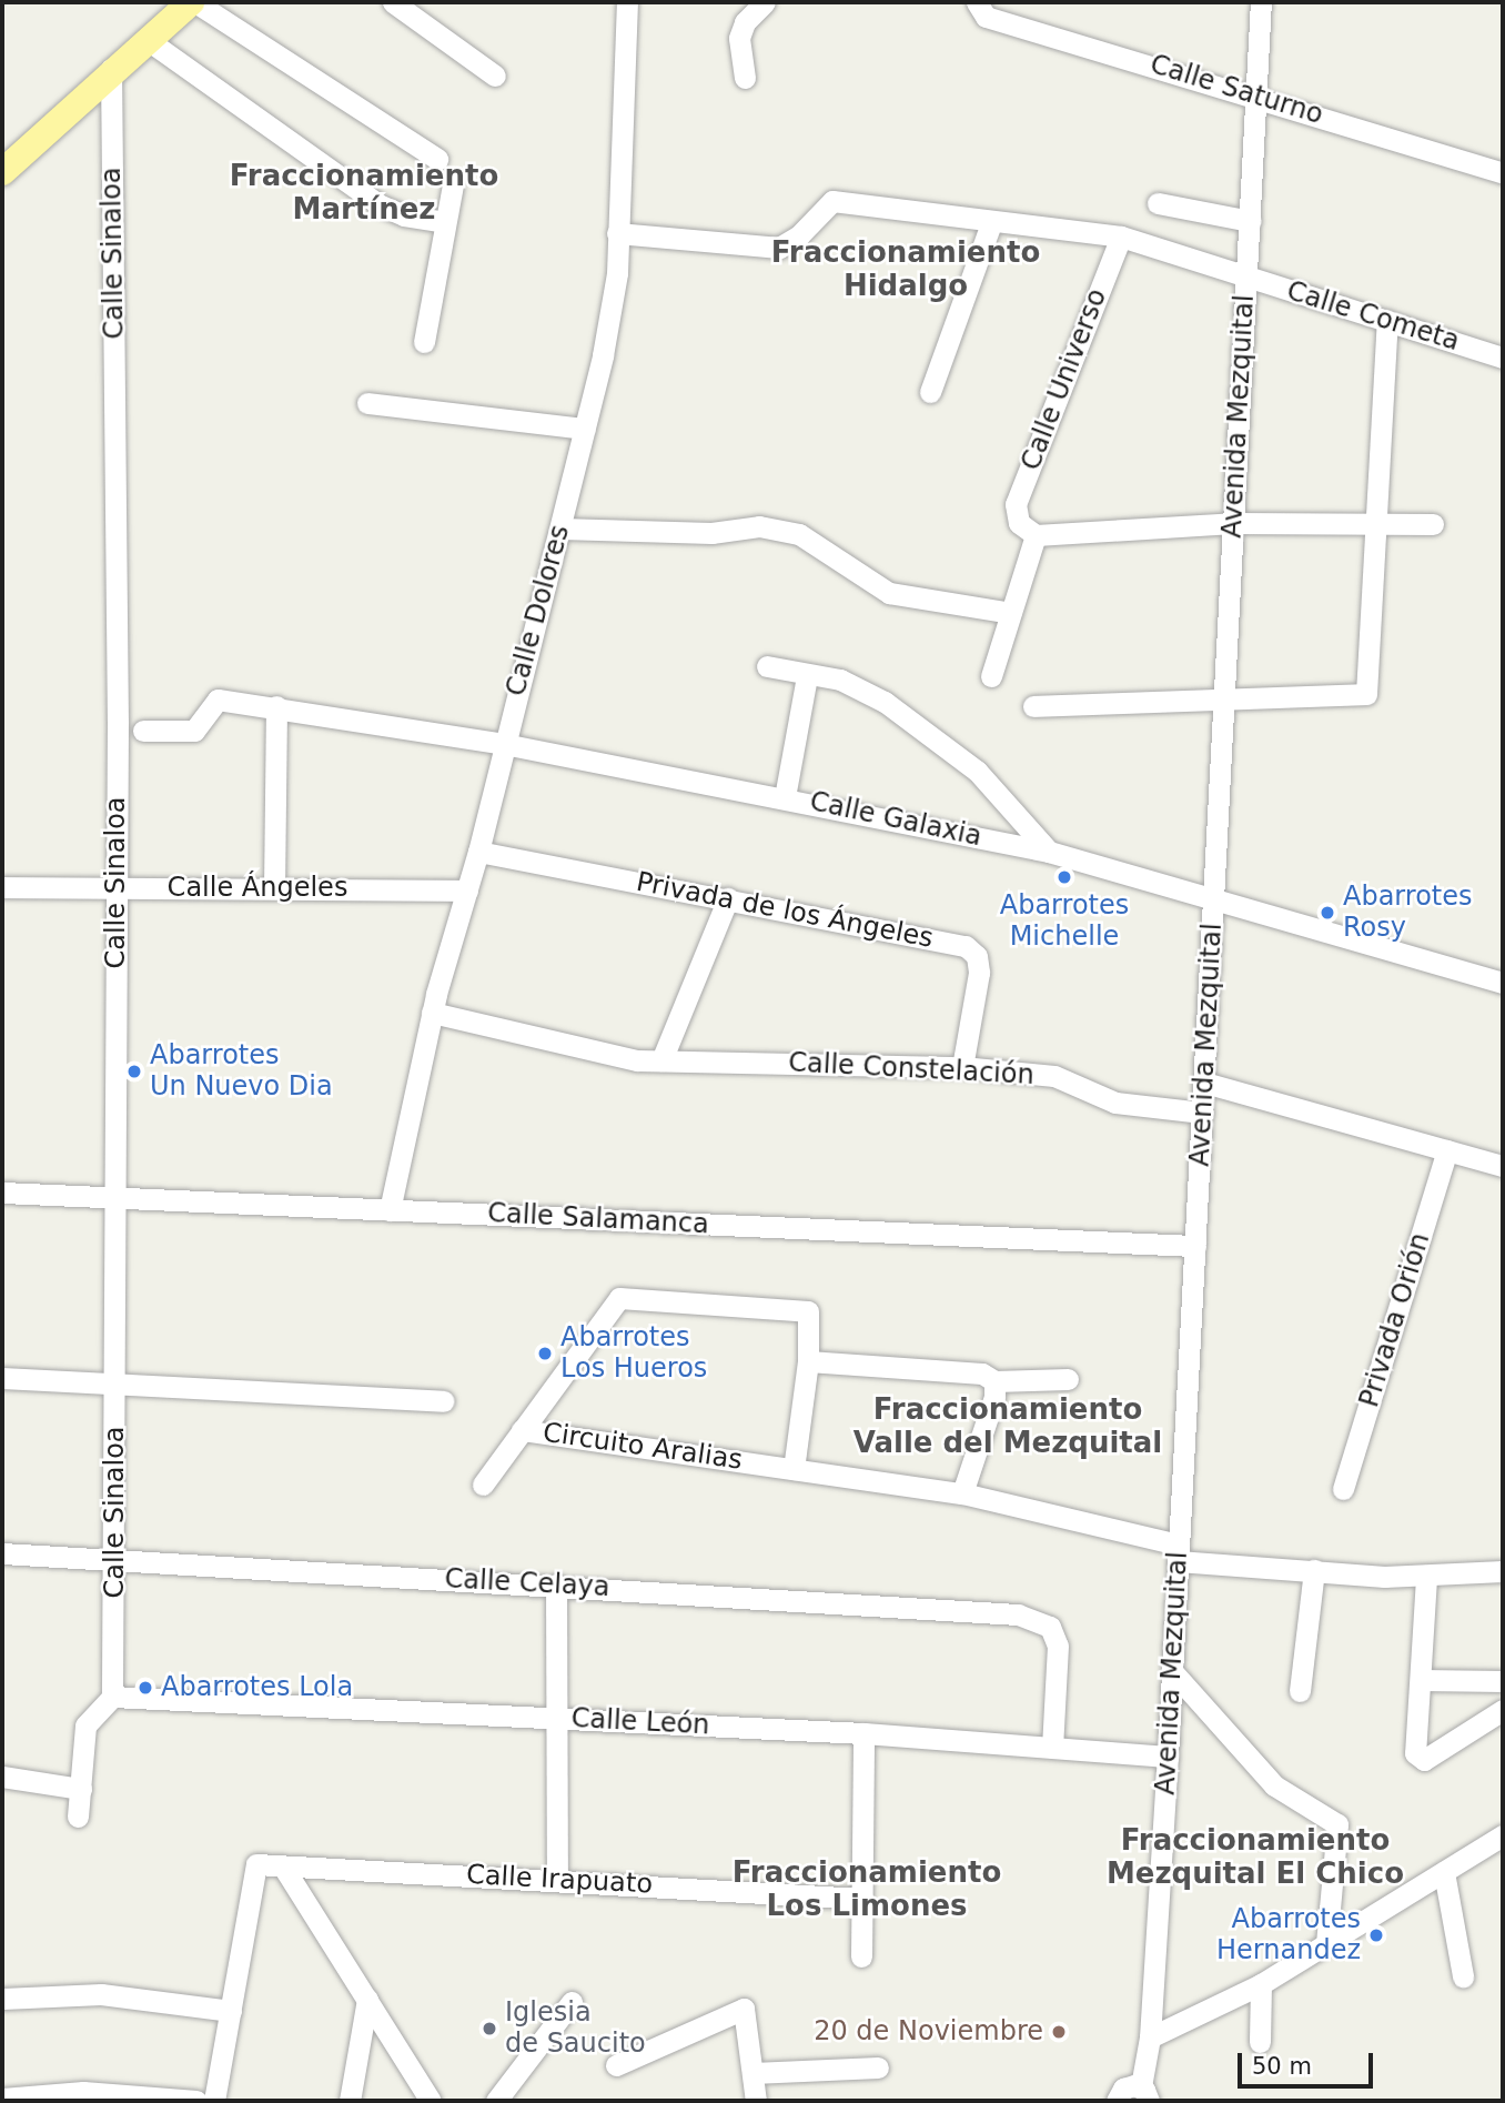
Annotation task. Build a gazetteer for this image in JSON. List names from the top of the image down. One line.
{"streets":{"street":["Calle Saturno","Calle Sinaloa","Calle Cometa","Calle Universo","Avenida Mezquital","Calle Dolores","Calle Galaxia","Calle Ángeles","Privada de los Ángeles","Calle Constelación","Calle Salamanca","Privada Orión","Circuito Aralias","Calle Celaya","Calle León","Calle Irapuato"]},"crossings":[["Calle Saturno","Avenida Mezquital"],["Calle Sinaloa","Calle Ángeles"],["Calle Sinaloa","Calle Salamanca"],["Calle Sinaloa","Calle Celaya"],["Calle Sinaloa","Calle León"],["Calle Cometa","Calle Universo"],["Calle Cometa","Avenida Mezquital"],["Calle Cometa","Calle Dolores"],["Avenida Mezquital","Calle Galaxia"],["Avenida Mezquital","Calle Constelación"],["Avenida Mezquital","Calle Salamanca"],["Avenida Mezquital","Circuito Aralias"],["Avenida Mezquital","Calle León"],["Calle Dolores","Calle Galaxia"],["Calle Dolores","Calle Ángeles"],["Calle Dolores","Privada de los Ángeles"],["Calle Dolores","Calle Constelación"],["Calle Dolores","Calle Salamanca"],["Privada de los Ángeles","Calle Constelación"],["Calle Celaya","Calle León"]],"districts":["Fraccionamiento Martínez","Fraccionamiento Hidalgo","Fraccionamiento Valle del Mezquital","Fraccionamiento Mezquital El Chico","Fraccionamiento Los Limones"],"places":["Abarrotes Michelle","Abarrotes Rosy","Abarrotes Un Nuevo Dia","Abarrotes Los Hueros","Abarrotes Lola","Abarrotes Hernandez","Iglesia de Saucito","20 de Noviembre"],"scale_bar":"50 m"}
